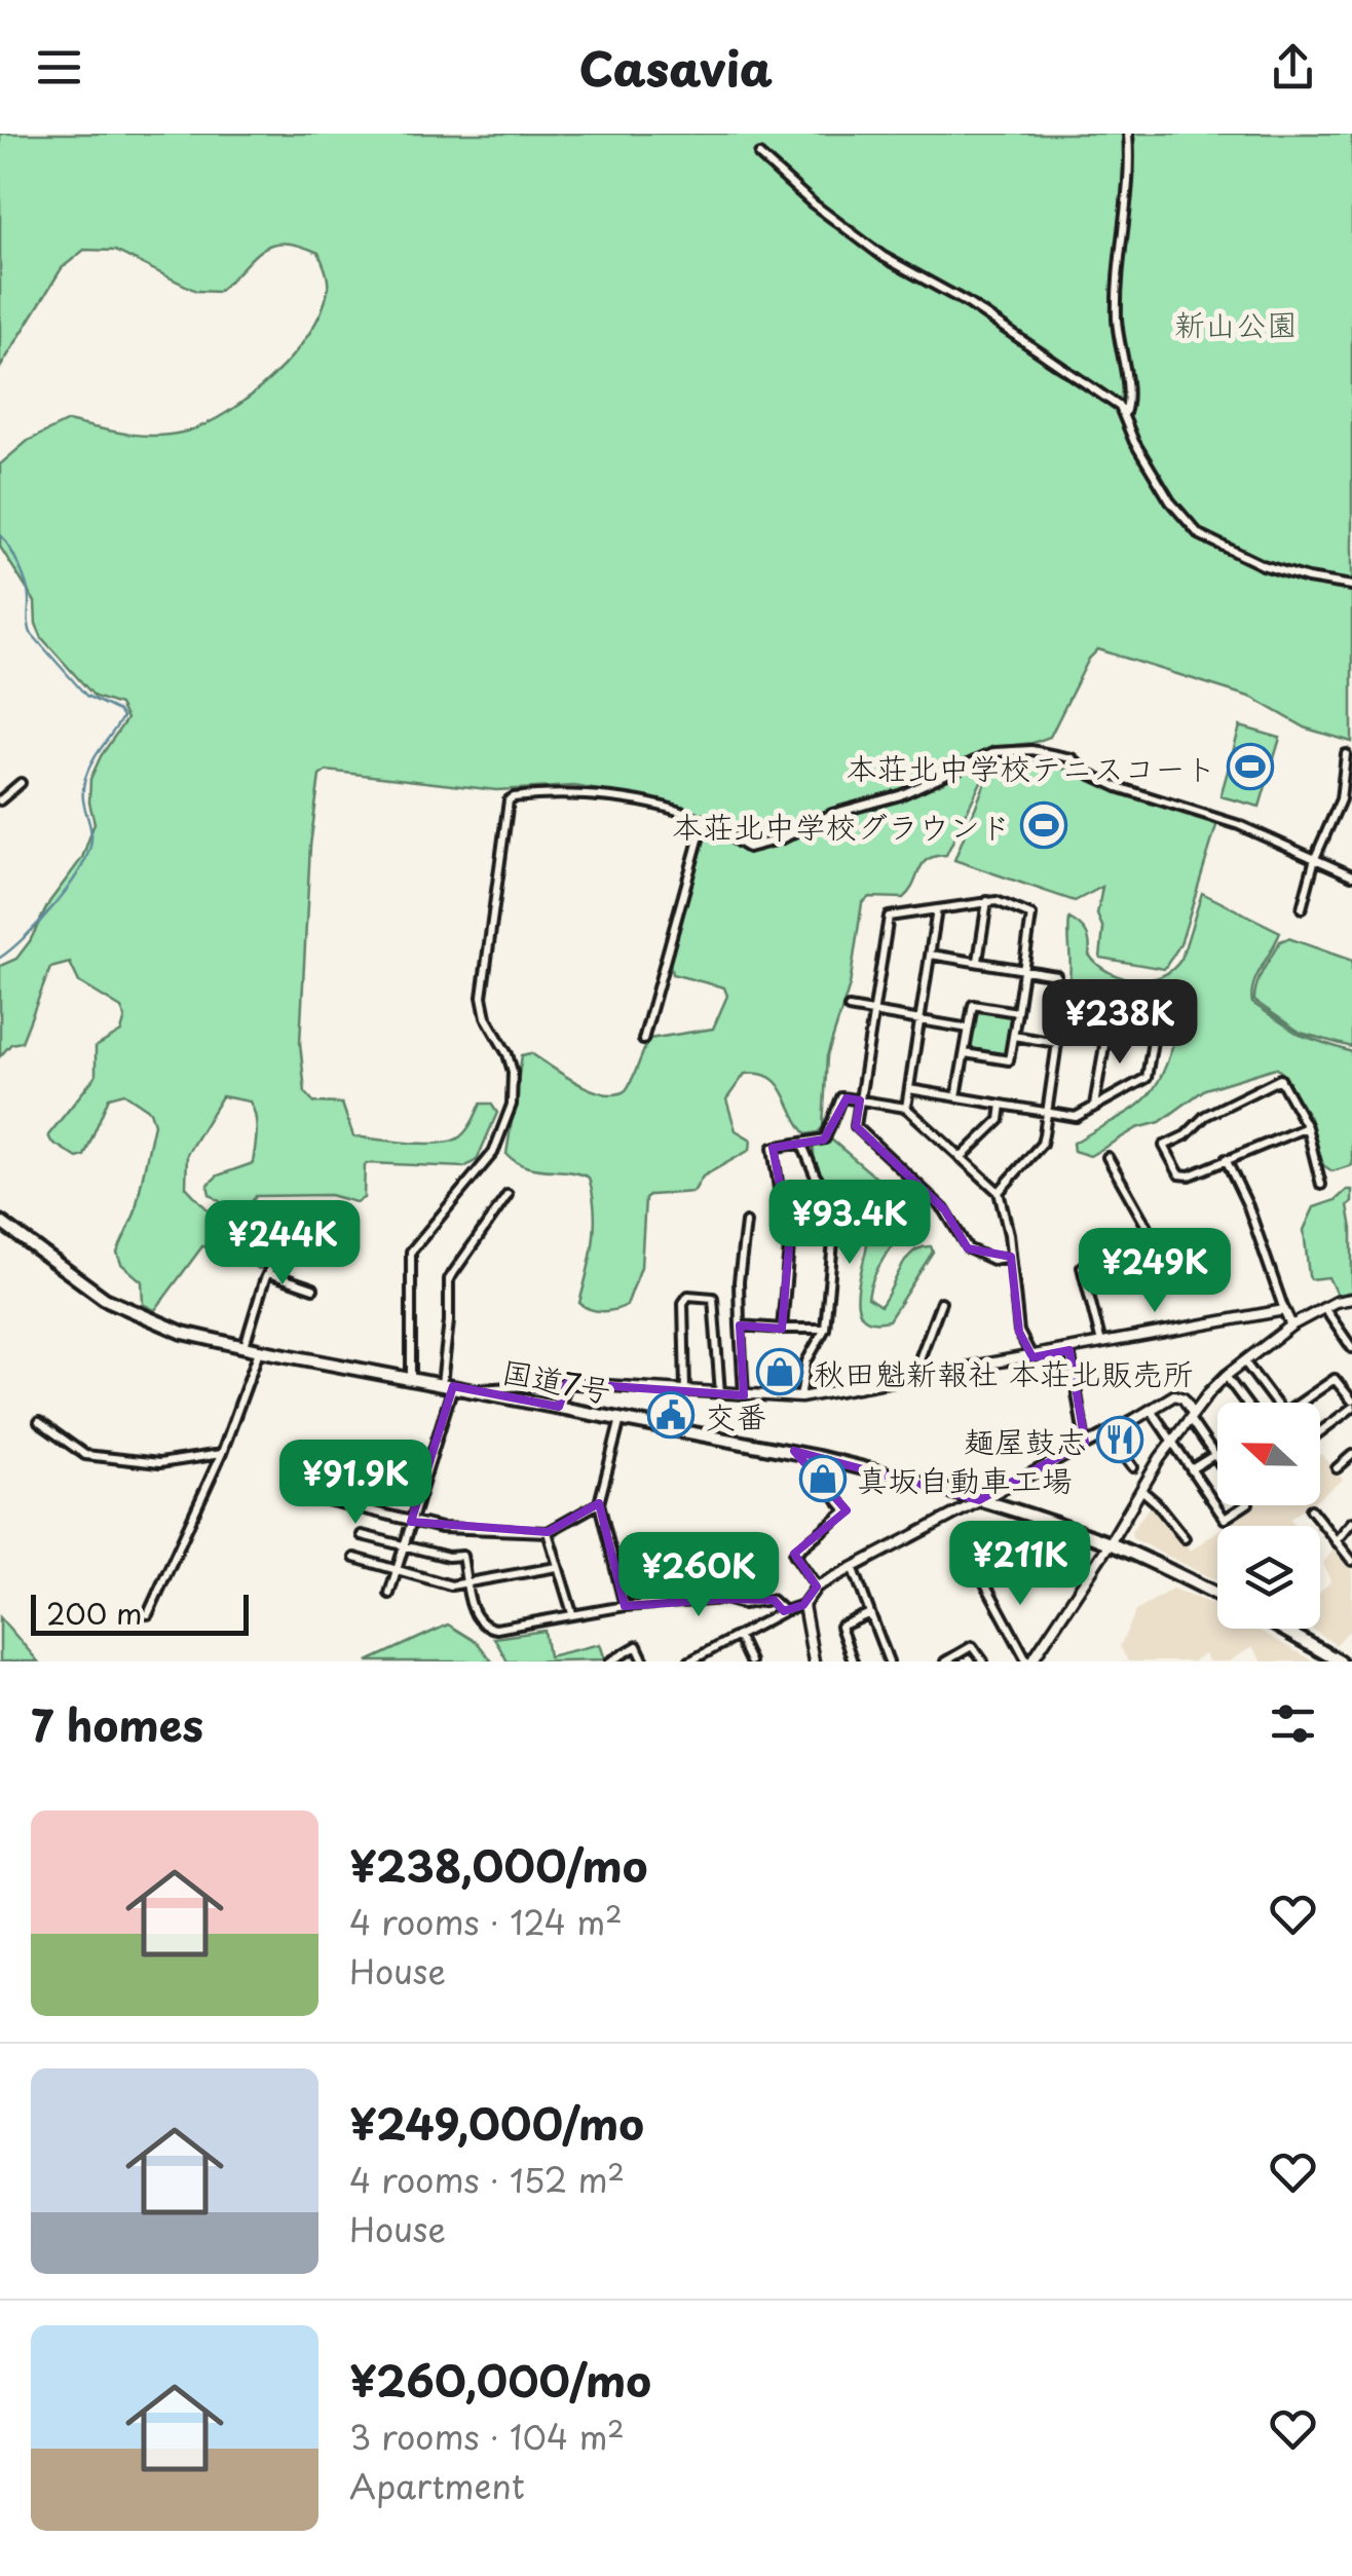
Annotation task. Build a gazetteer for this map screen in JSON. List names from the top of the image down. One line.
{"streets":{"highway":["国道7号"]},"parks":["新山公園"],"places":{"sports":["本荘北中学校テニスコート","本荘北中学校グラウンド"],"shop":["秋田魁新報社 本荘北販売所","真坂自動車工場"],"public building":["交番"],"restaurant":["麺屋鼓志"]},"scale_bar":"200 m","north":"left","page":{"header":"Casavia","price":["¥238K","¥93.4K","¥244K","¥249K","¥91.9K","¥211K","¥260K"],"scale":"200 m","heading":"7 homes","list":[{"name":"¥238,000/mo","note":"4 rooms · 124 m² · House"},{"name":"¥249,000/mo","note":"4 rooms · 152 m² · House"},{"name":"¥260,000/mo","note":"3 rooms · 104 m² · Apartment"}]}}
